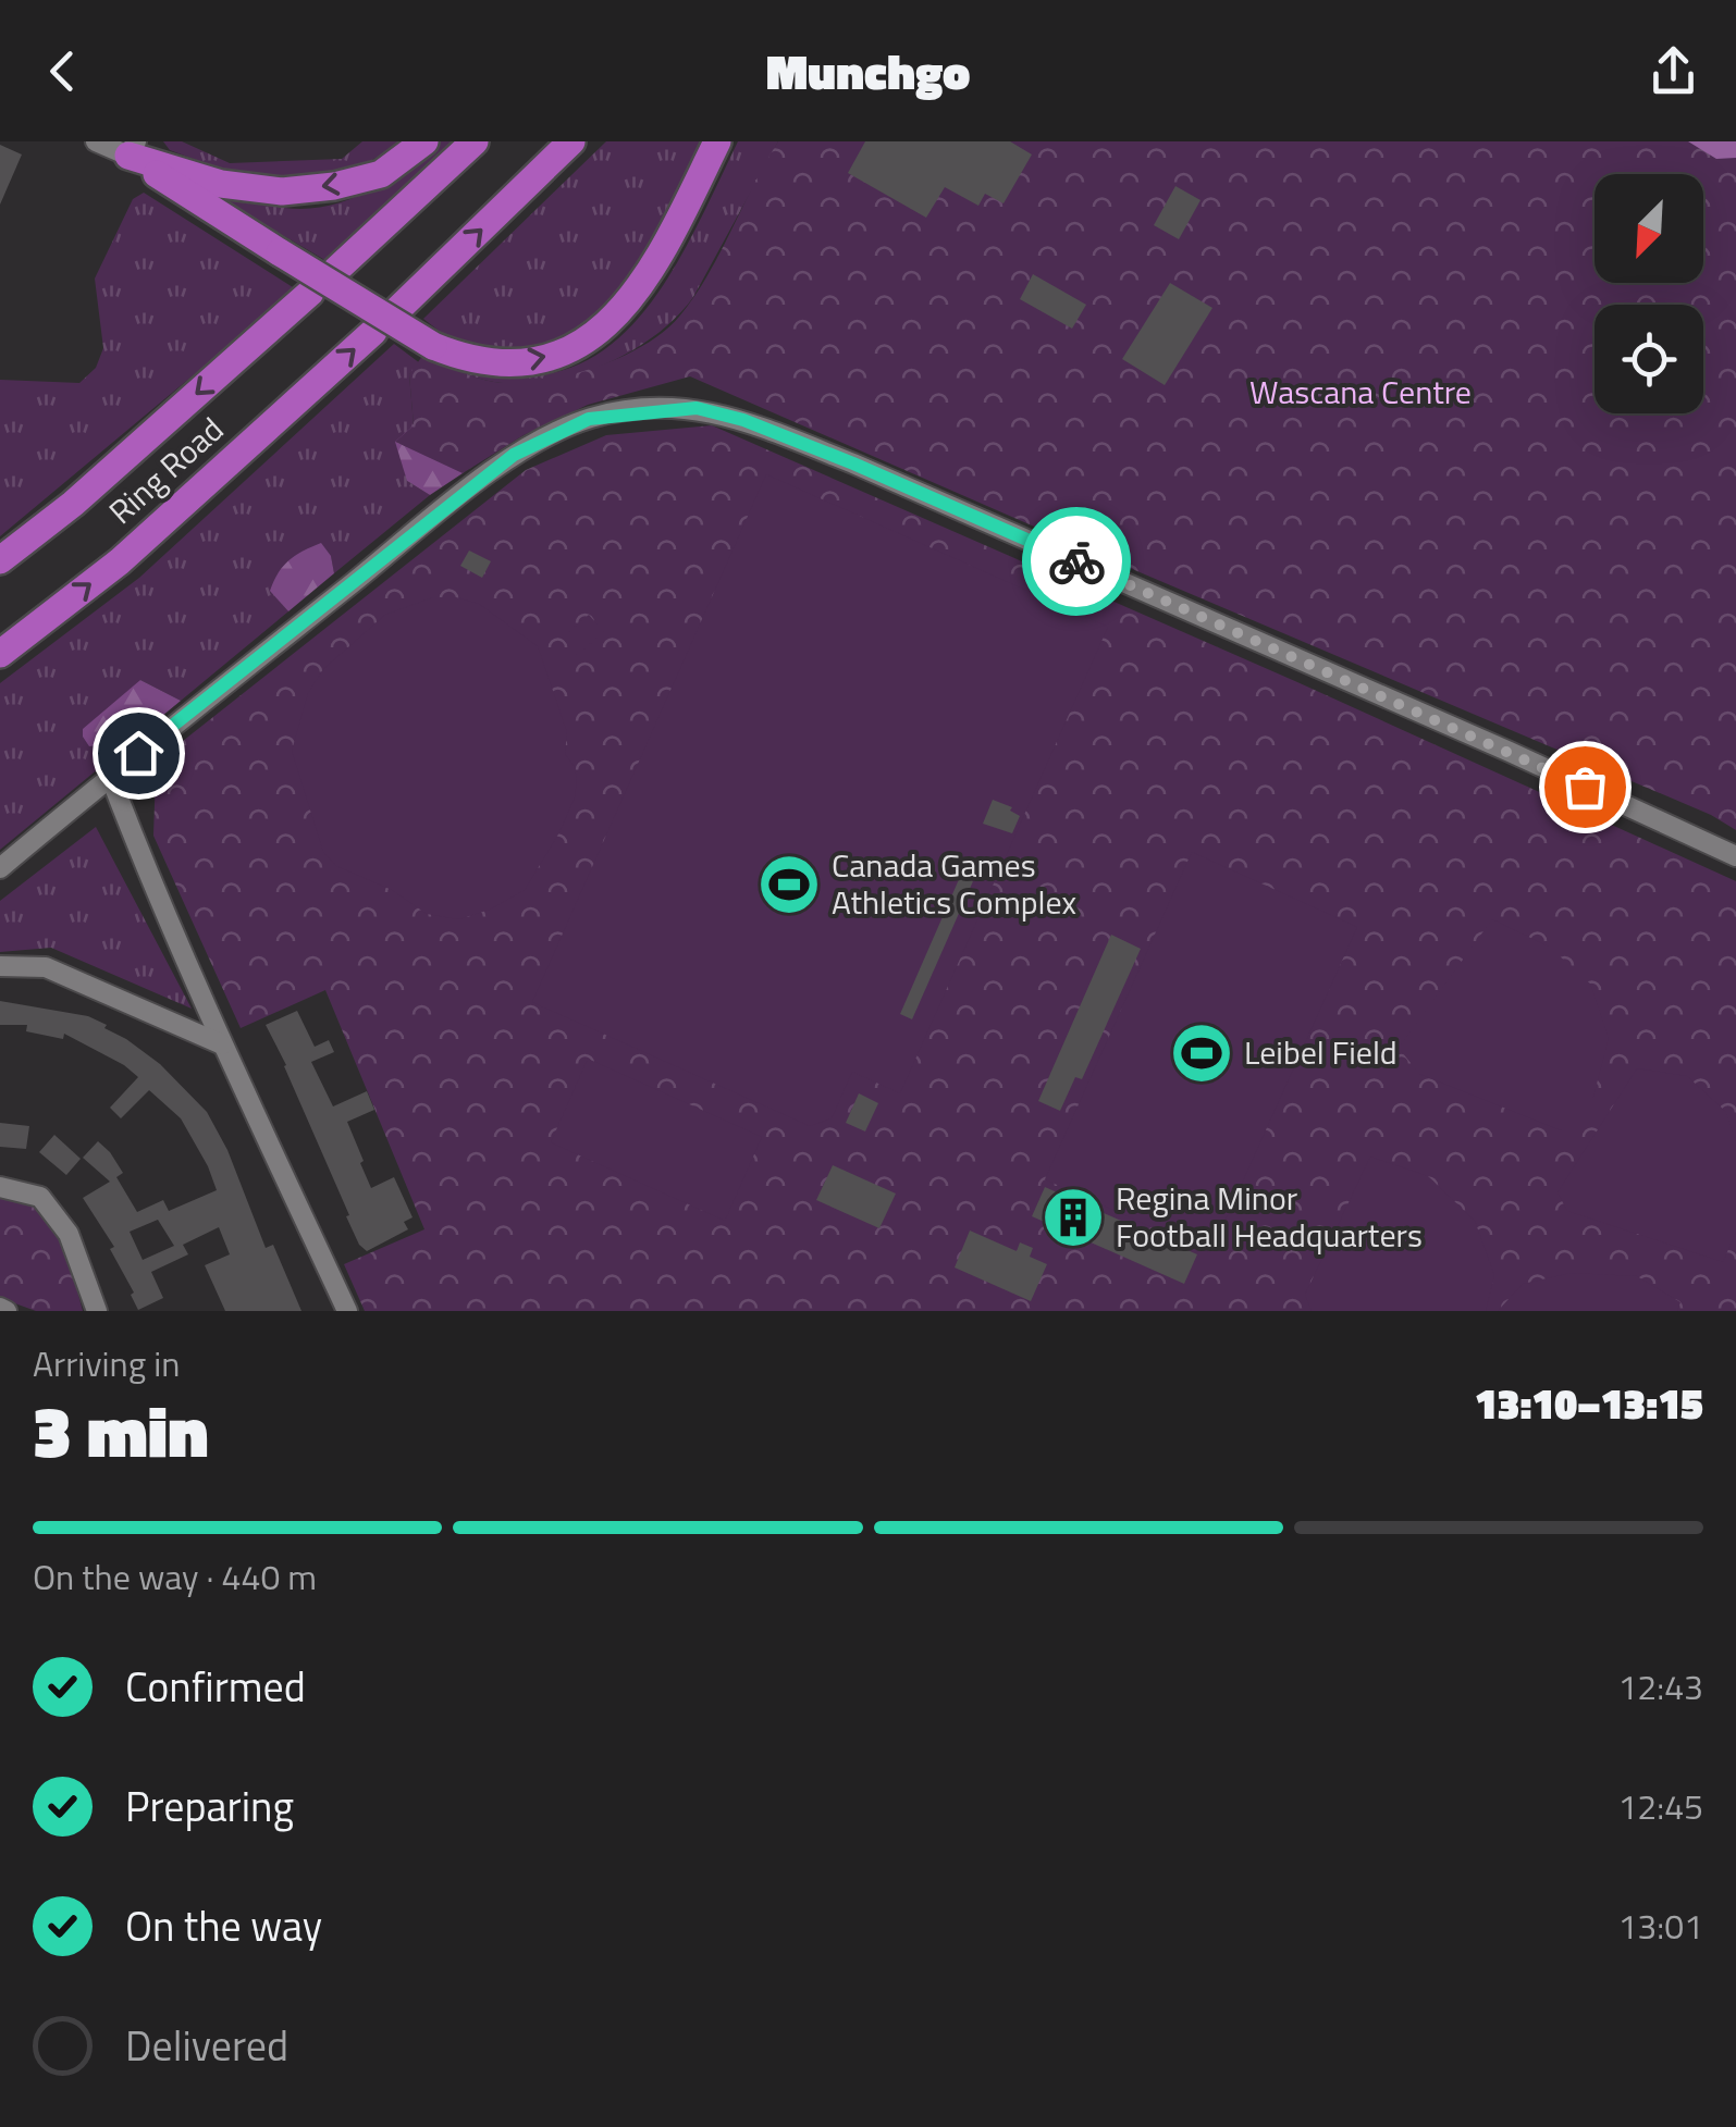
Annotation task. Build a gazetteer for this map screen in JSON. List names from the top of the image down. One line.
{"streets":{"highway":["Ring Road"]},"parks":["Wascana Centre"],"places":{"sports":["Canada Games Athletics Complex","Leibel Field"],"building":["Regina Minor Football Headquarters"]},"north":"bottom left","page":{"header":"Munchgo","heading":["3 min","Arriving in","13:10–13:15"],"bar":"On the way · 440 m","list":[["Confirmed","12:43"],["Preparing","12:45"],["On the way","13:01"],"Delivered"]}}
